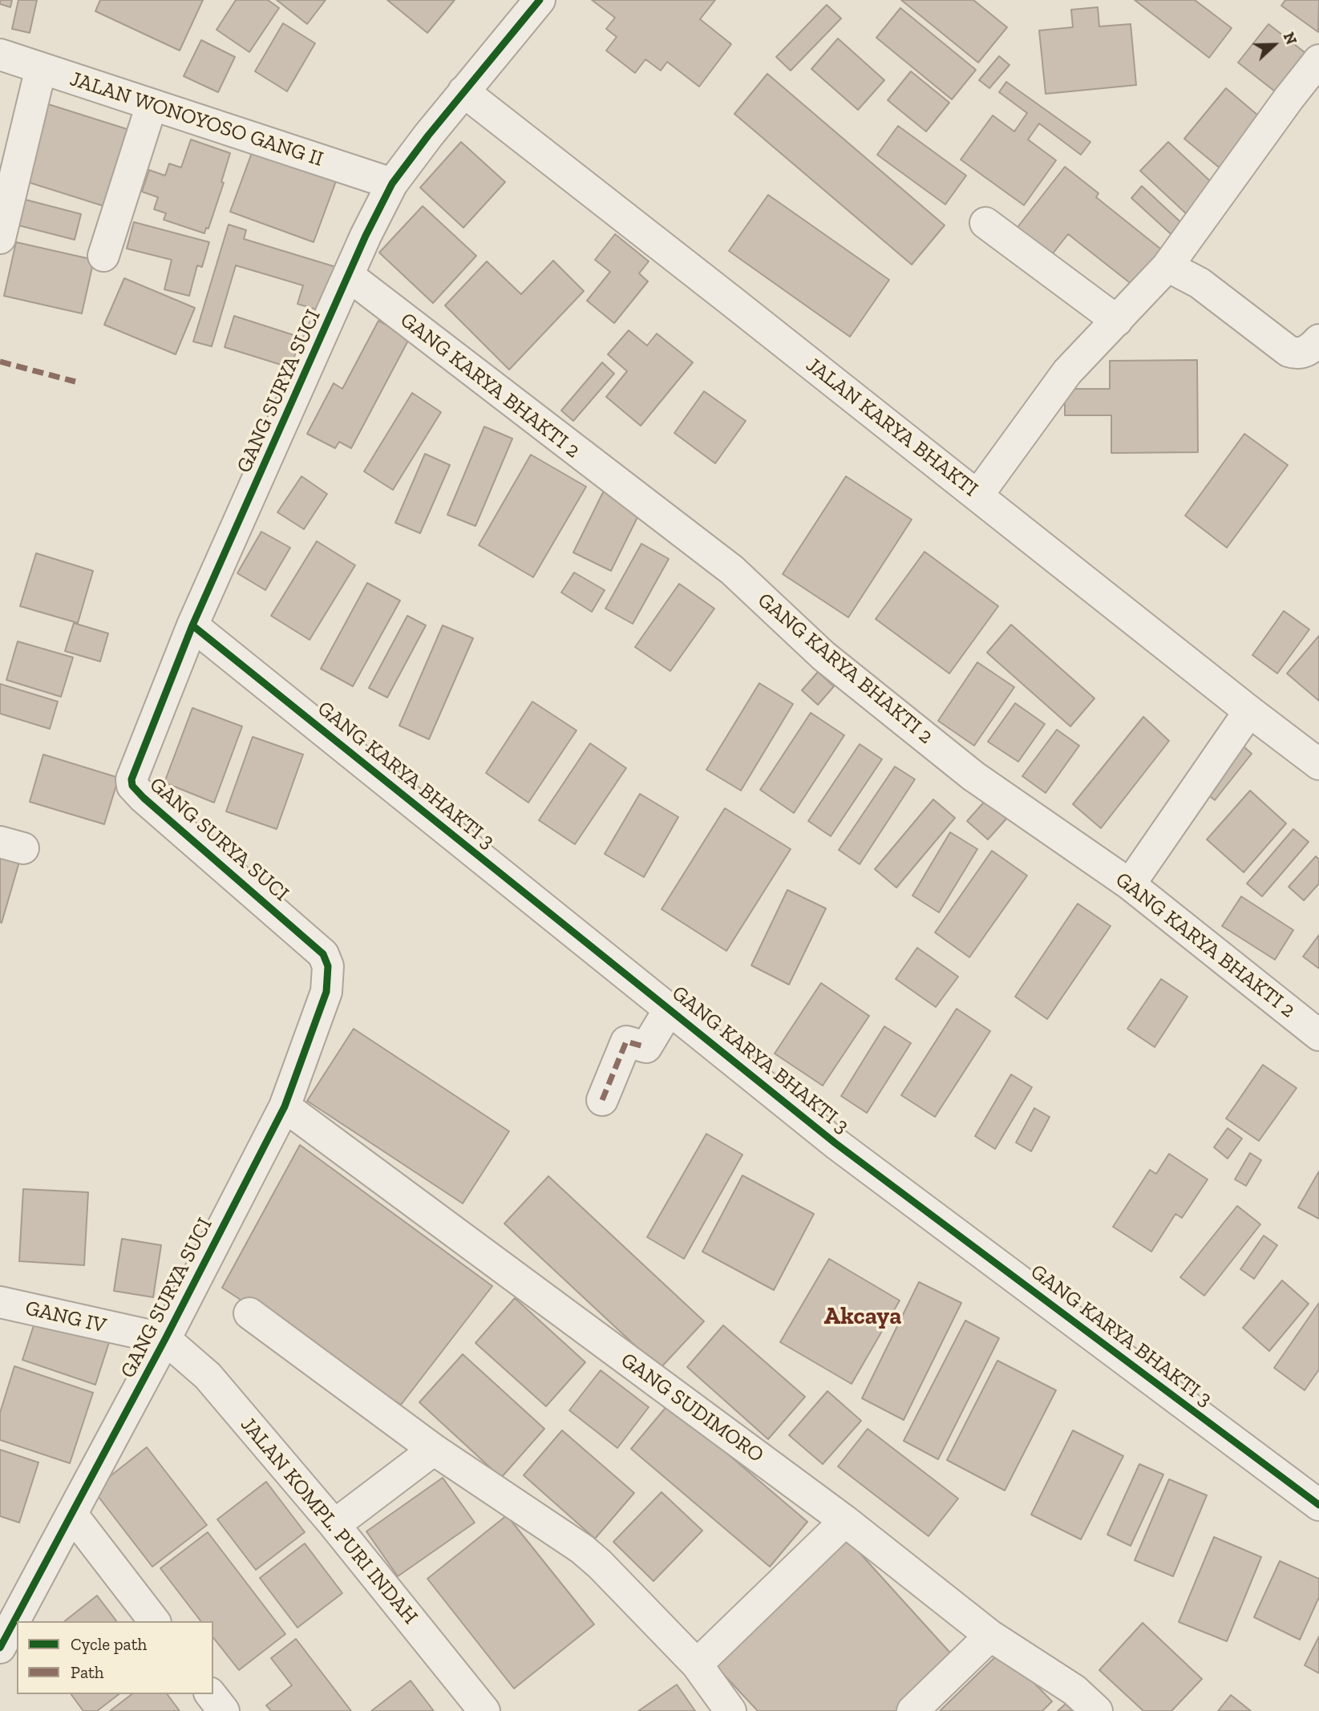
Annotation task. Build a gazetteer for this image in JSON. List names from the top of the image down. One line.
{"streets":{"street":["JALAN WONOYOSO GANG II","GANG KARYA BHAKTI 2","GANG SURYA SUCI","JALAN KARYA BHAKTI","GANG KARYA BHAKTI 3","GANG IV","GANG SUDIMORO","JALAN KOMPL. PURI INDAH"]},"crossings":[["JALAN WONOYOSO GANG II","GANG SURYA SUCI"],["GANG KARYA BHAKTI 2","GANG SURYA SUCI"],["GANG SURYA SUCI","JALAN KARYA BHAKTI"],["GANG SURYA SUCI","GANG KARYA BHAKTI 3"],["GANG SURYA SUCI","GANG IV"],["GANG SURYA SUCI","GANG SUDIMORO"],["GANG SURYA SUCI","JALAN KOMPL. PURI INDAH"],["GANG IV","JALAN KOMPL. PURI INDAH"]],"districts":["Akcaya"],"legend":["Cycle path","Path"],"north":"right"}
